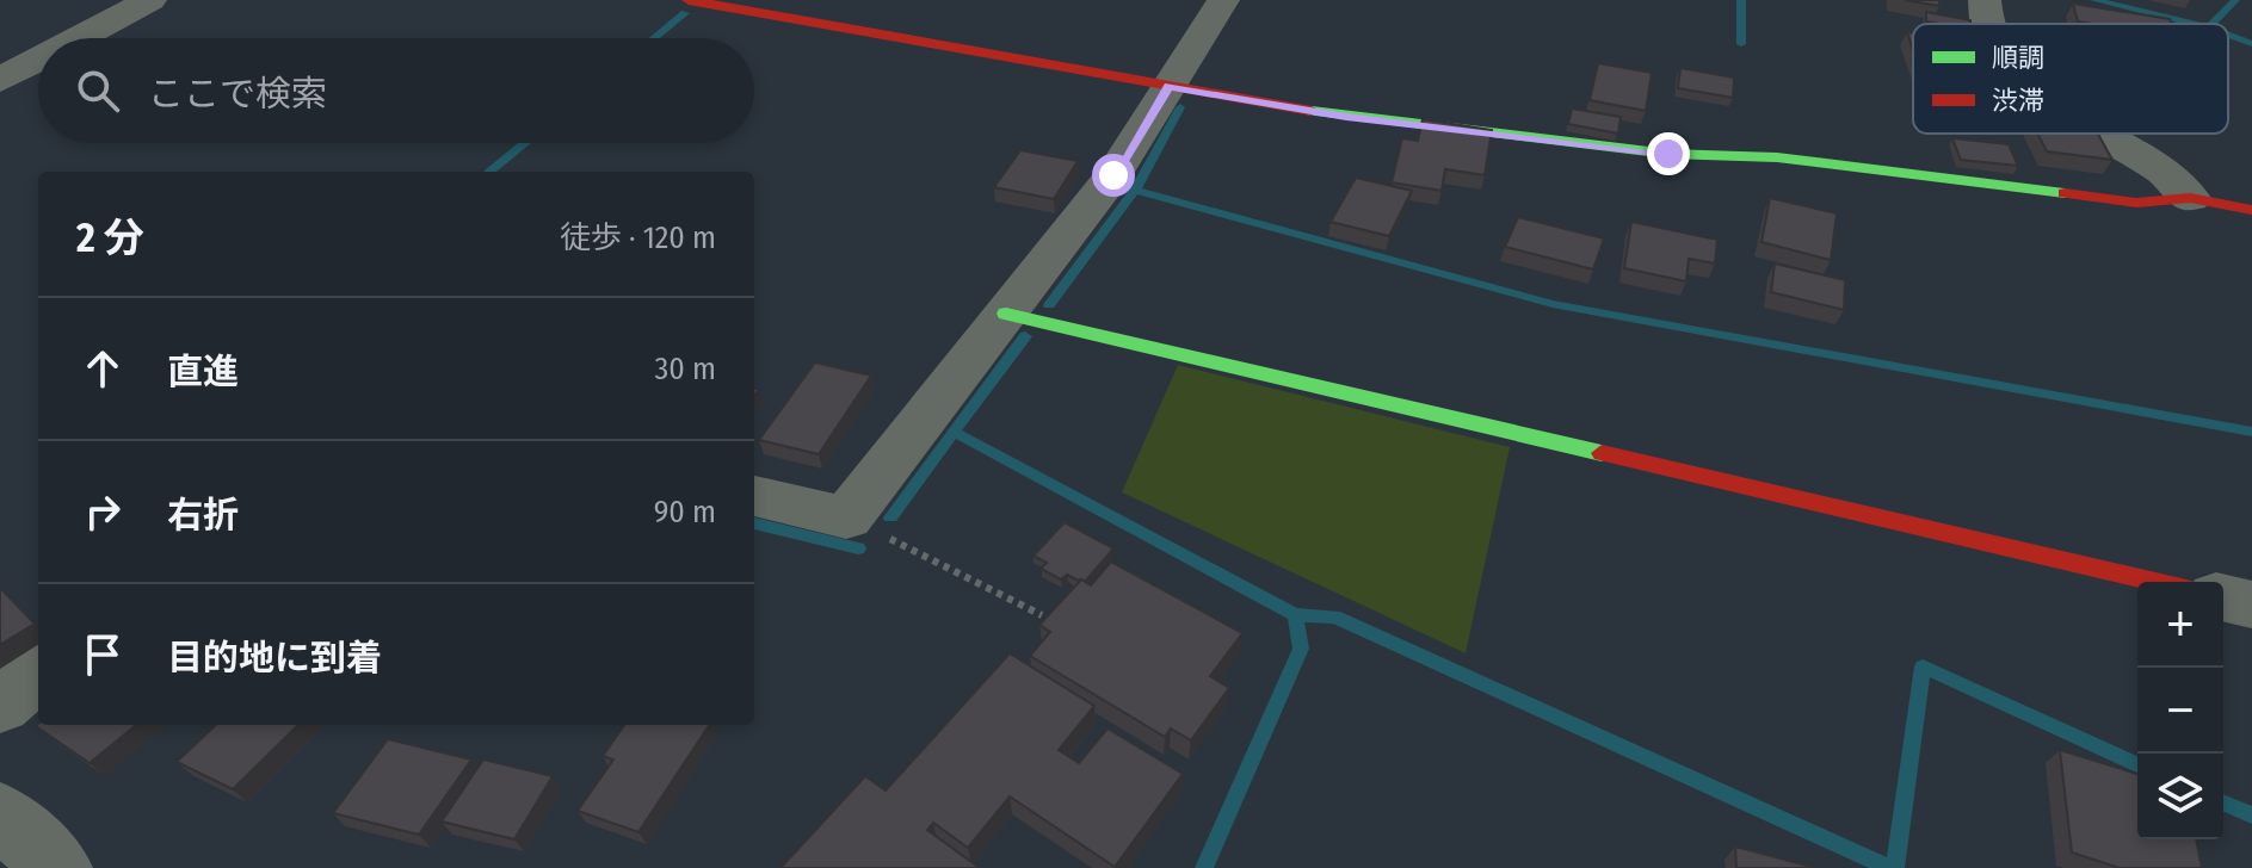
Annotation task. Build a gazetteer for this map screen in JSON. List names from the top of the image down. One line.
{"legend":["順調","渋滞"],"page":{"search":"ここで検索","heading":["2 分","徒歩 · 120 m"],"list":[["直進","30 m"],["右折","90 m"],"目的地に到着"],"map_buttons":["+","−"]}}
